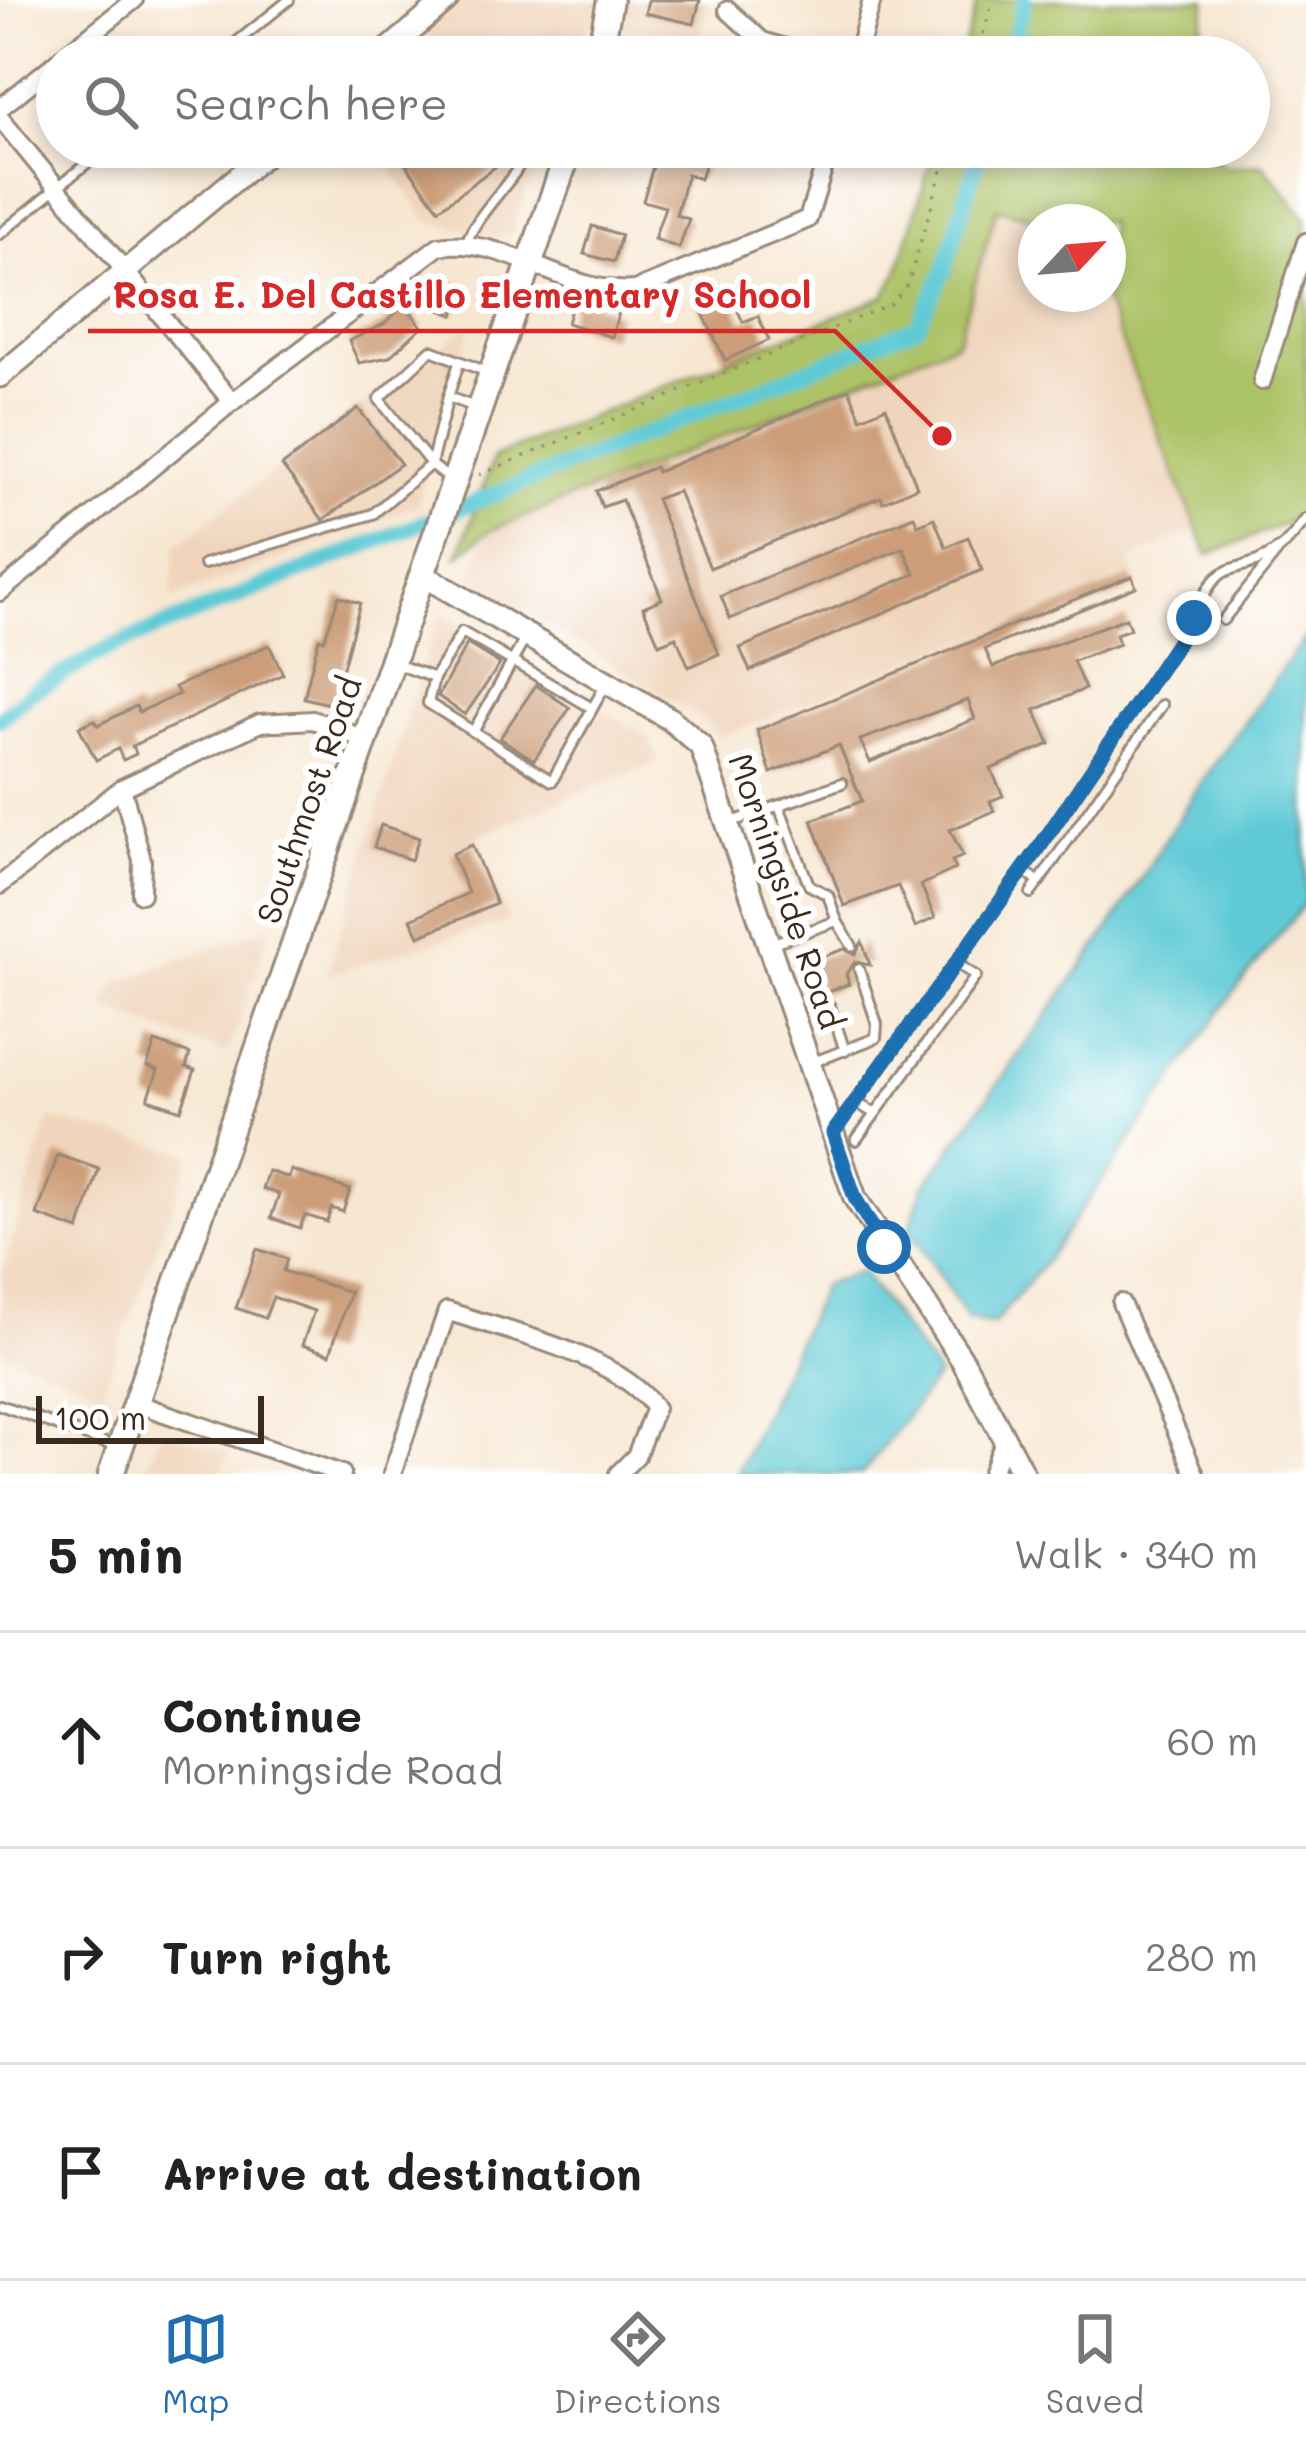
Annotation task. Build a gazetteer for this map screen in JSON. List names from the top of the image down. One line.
{"streets":{"main road":["Southmost Road"],"street":["Morningside Road"]},"crossings":[["Southmost Road","Morningside Road"]],"places":["Rosa E. Del Castillo Elementary School"],"scale_bar":"100 m","north":"top right","page":{"search":"Search here","scale":"100 m","heading":["5 min","Walk · 340 m"],"list":[["Continue","Morningside Road","60 m"],["Turn right","280 m"],"Arrive at destination"],"nav":["Map","Directions","Saved"]}}
